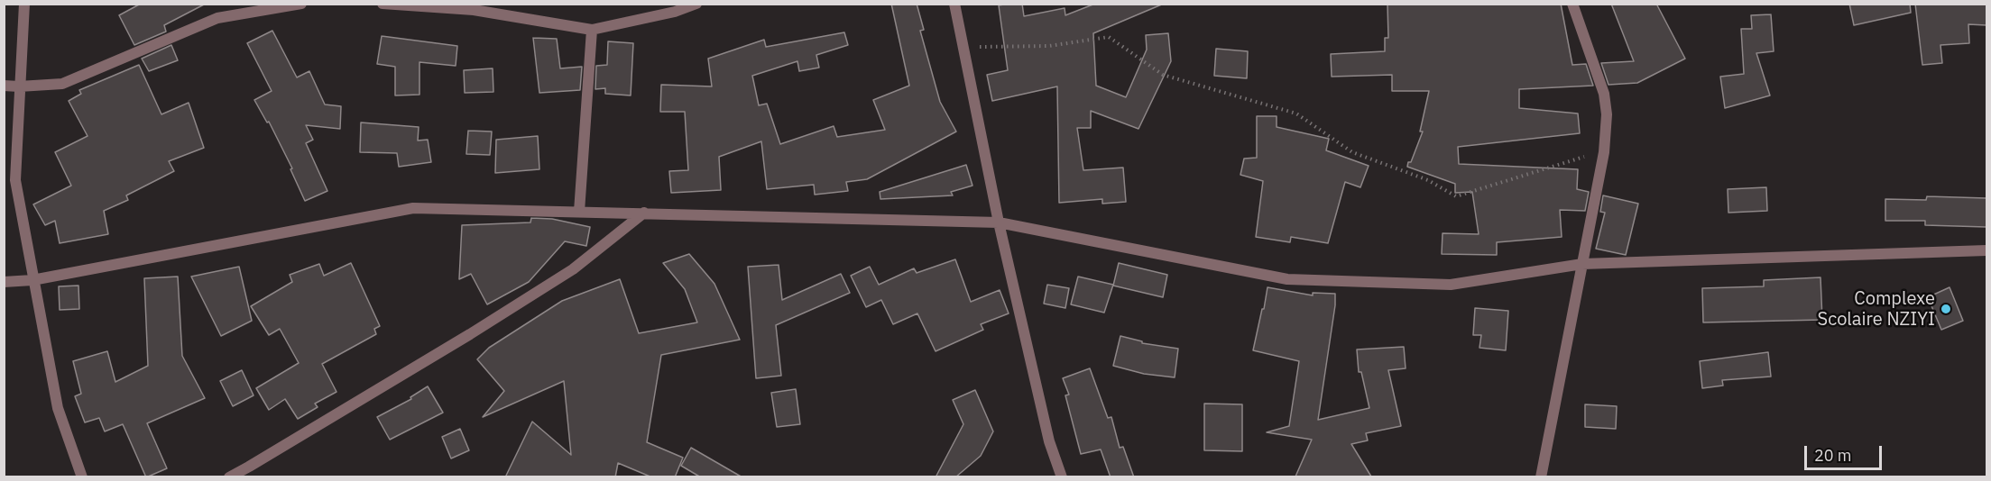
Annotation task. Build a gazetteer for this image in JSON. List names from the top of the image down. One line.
{"places":["Complexe Scolaire NZIYI"],"scale_bar":"20 m"}
